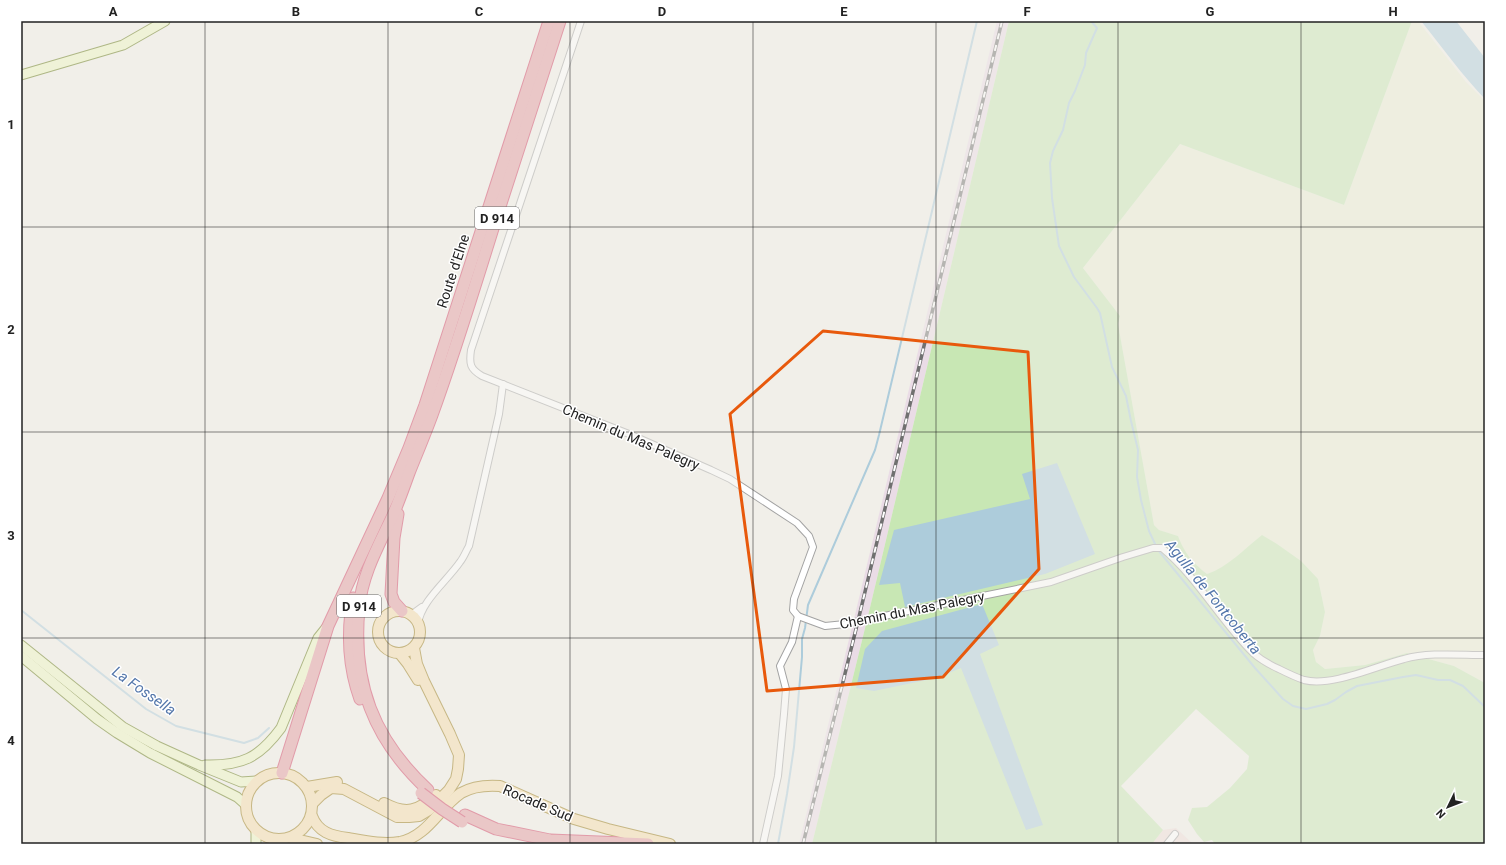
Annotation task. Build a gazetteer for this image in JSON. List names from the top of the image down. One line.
{"streets":{"highway":["D 914","Route d'Elne"],"main road":["Rocade Sud"],"street":["Chemin du Mas Palegry"]},"crossings":[["D 914","Route d'Elne"]],"water":["Agulla de Fontcoberta","La Fossella"],"north":"bottom left","grid":{"columns":["A","B","C","D","E","F","G","H"],"rows":["1","2","3","4"]}}
